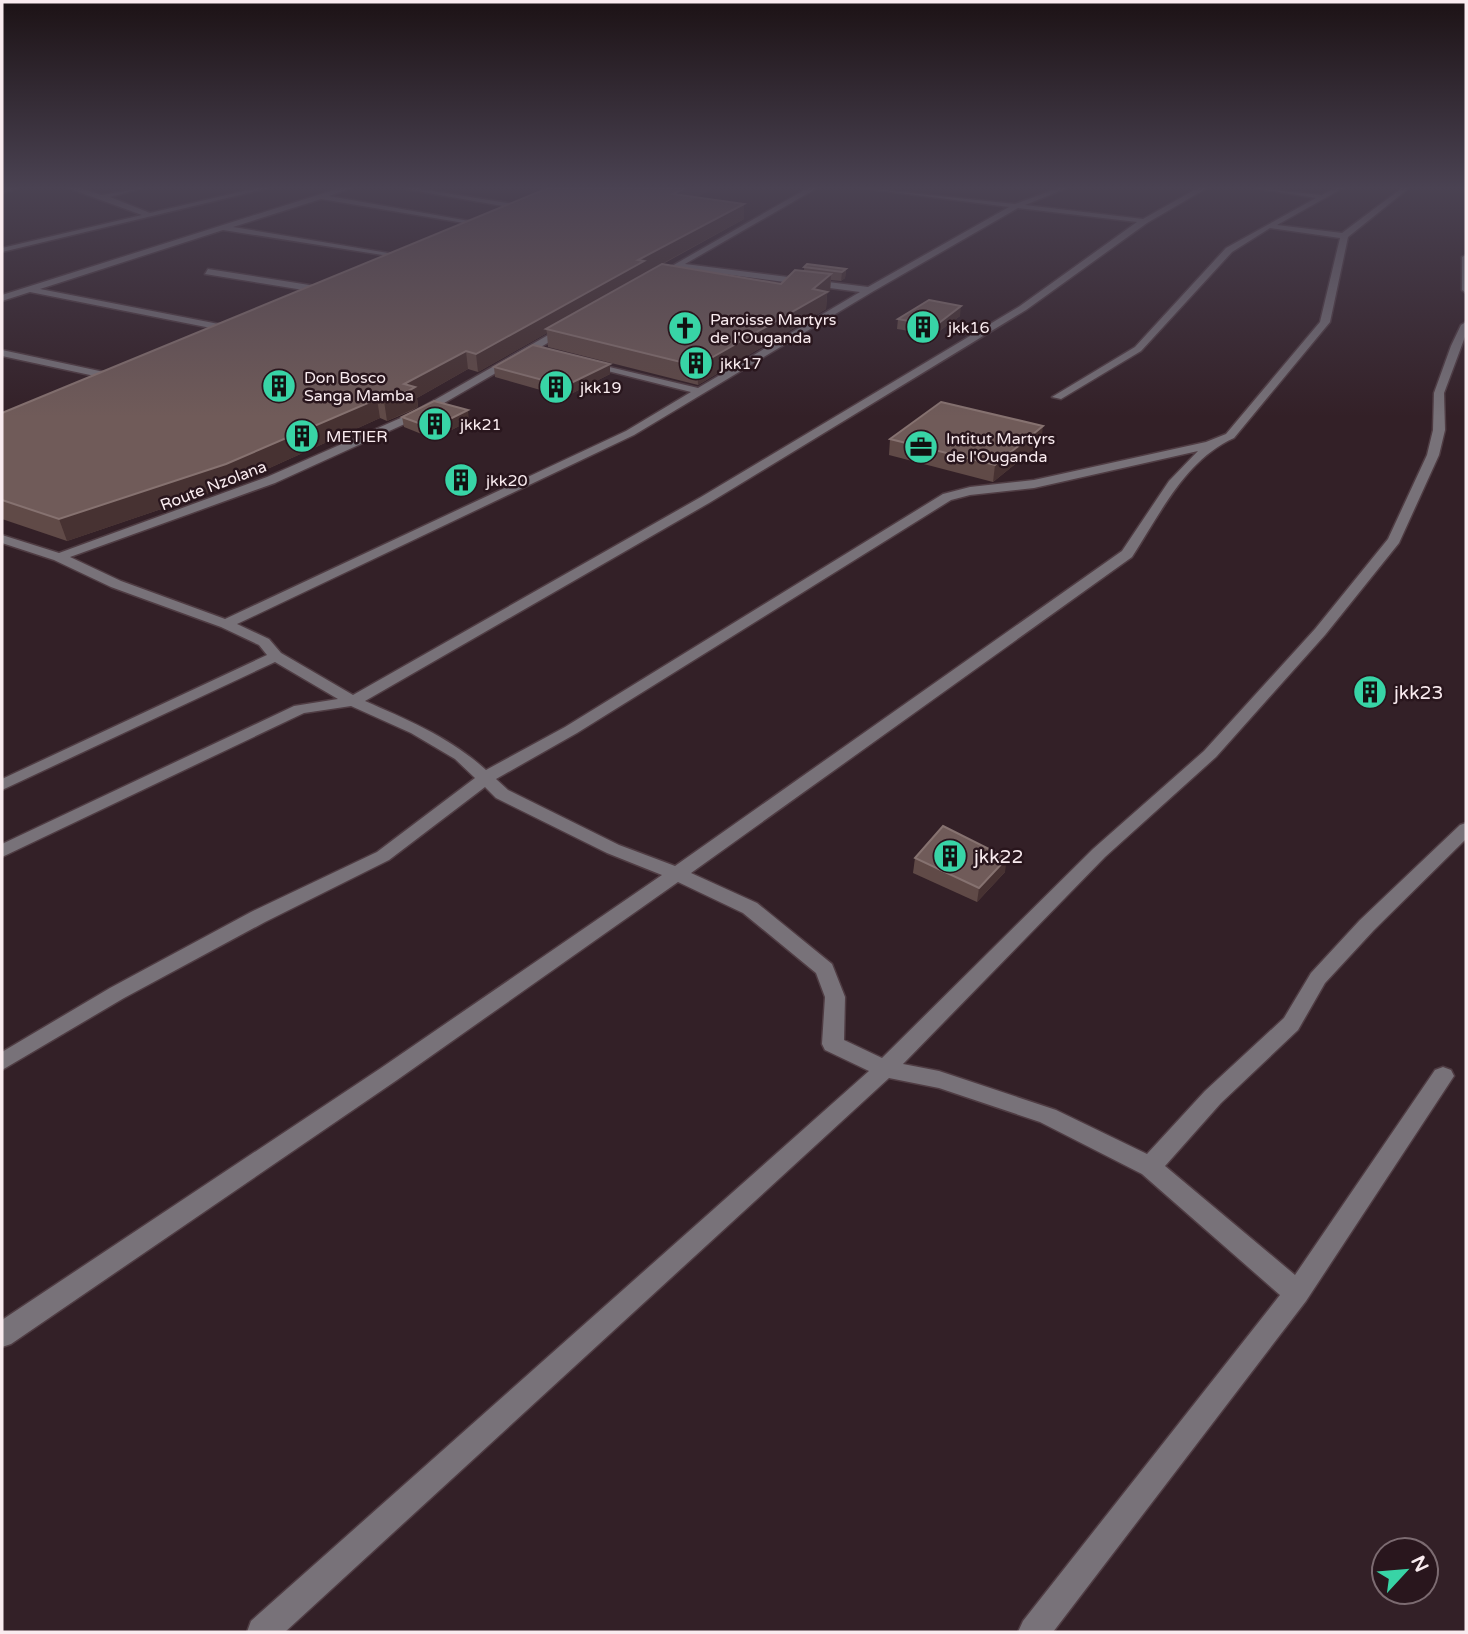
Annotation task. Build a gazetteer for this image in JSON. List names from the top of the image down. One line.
{"streets":{"street":["Route Nzolana"]},"places":{"building":["jkk16","jkk17","Don Bosco Sanga Mamba","jkk19","jkk21","METIER","jkk20","jkk23","jkk22"],"church":["Paroisse Martyrs de l'Ouganda"],"office":["Intitut Martyrs de l'Ouganda"]},"north":"top right"}
